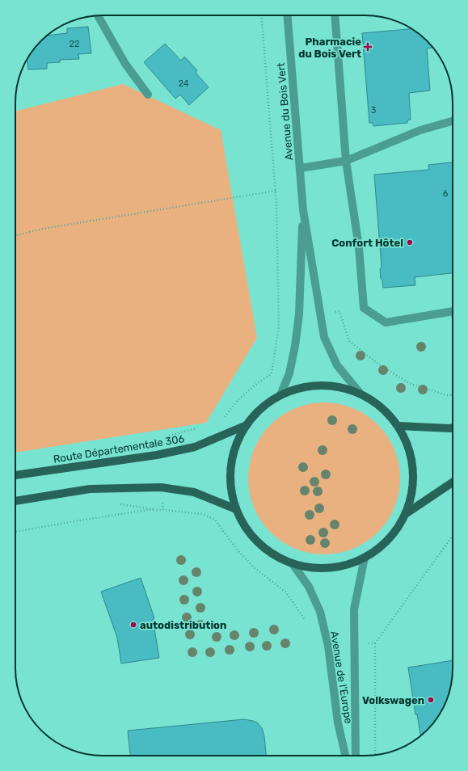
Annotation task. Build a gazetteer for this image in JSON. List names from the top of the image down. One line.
{"streets":{"main road":["Route Départementale 306"],"street":["Avenue du Bois Vert","Avenue de l'Europe"]},"places":{"health":["Pharmacie du Bois Vert"],"other":["Confort Hôtel","autodistribution","Volkswagen"]},"house_numbers":["22","24","3","6"]}
